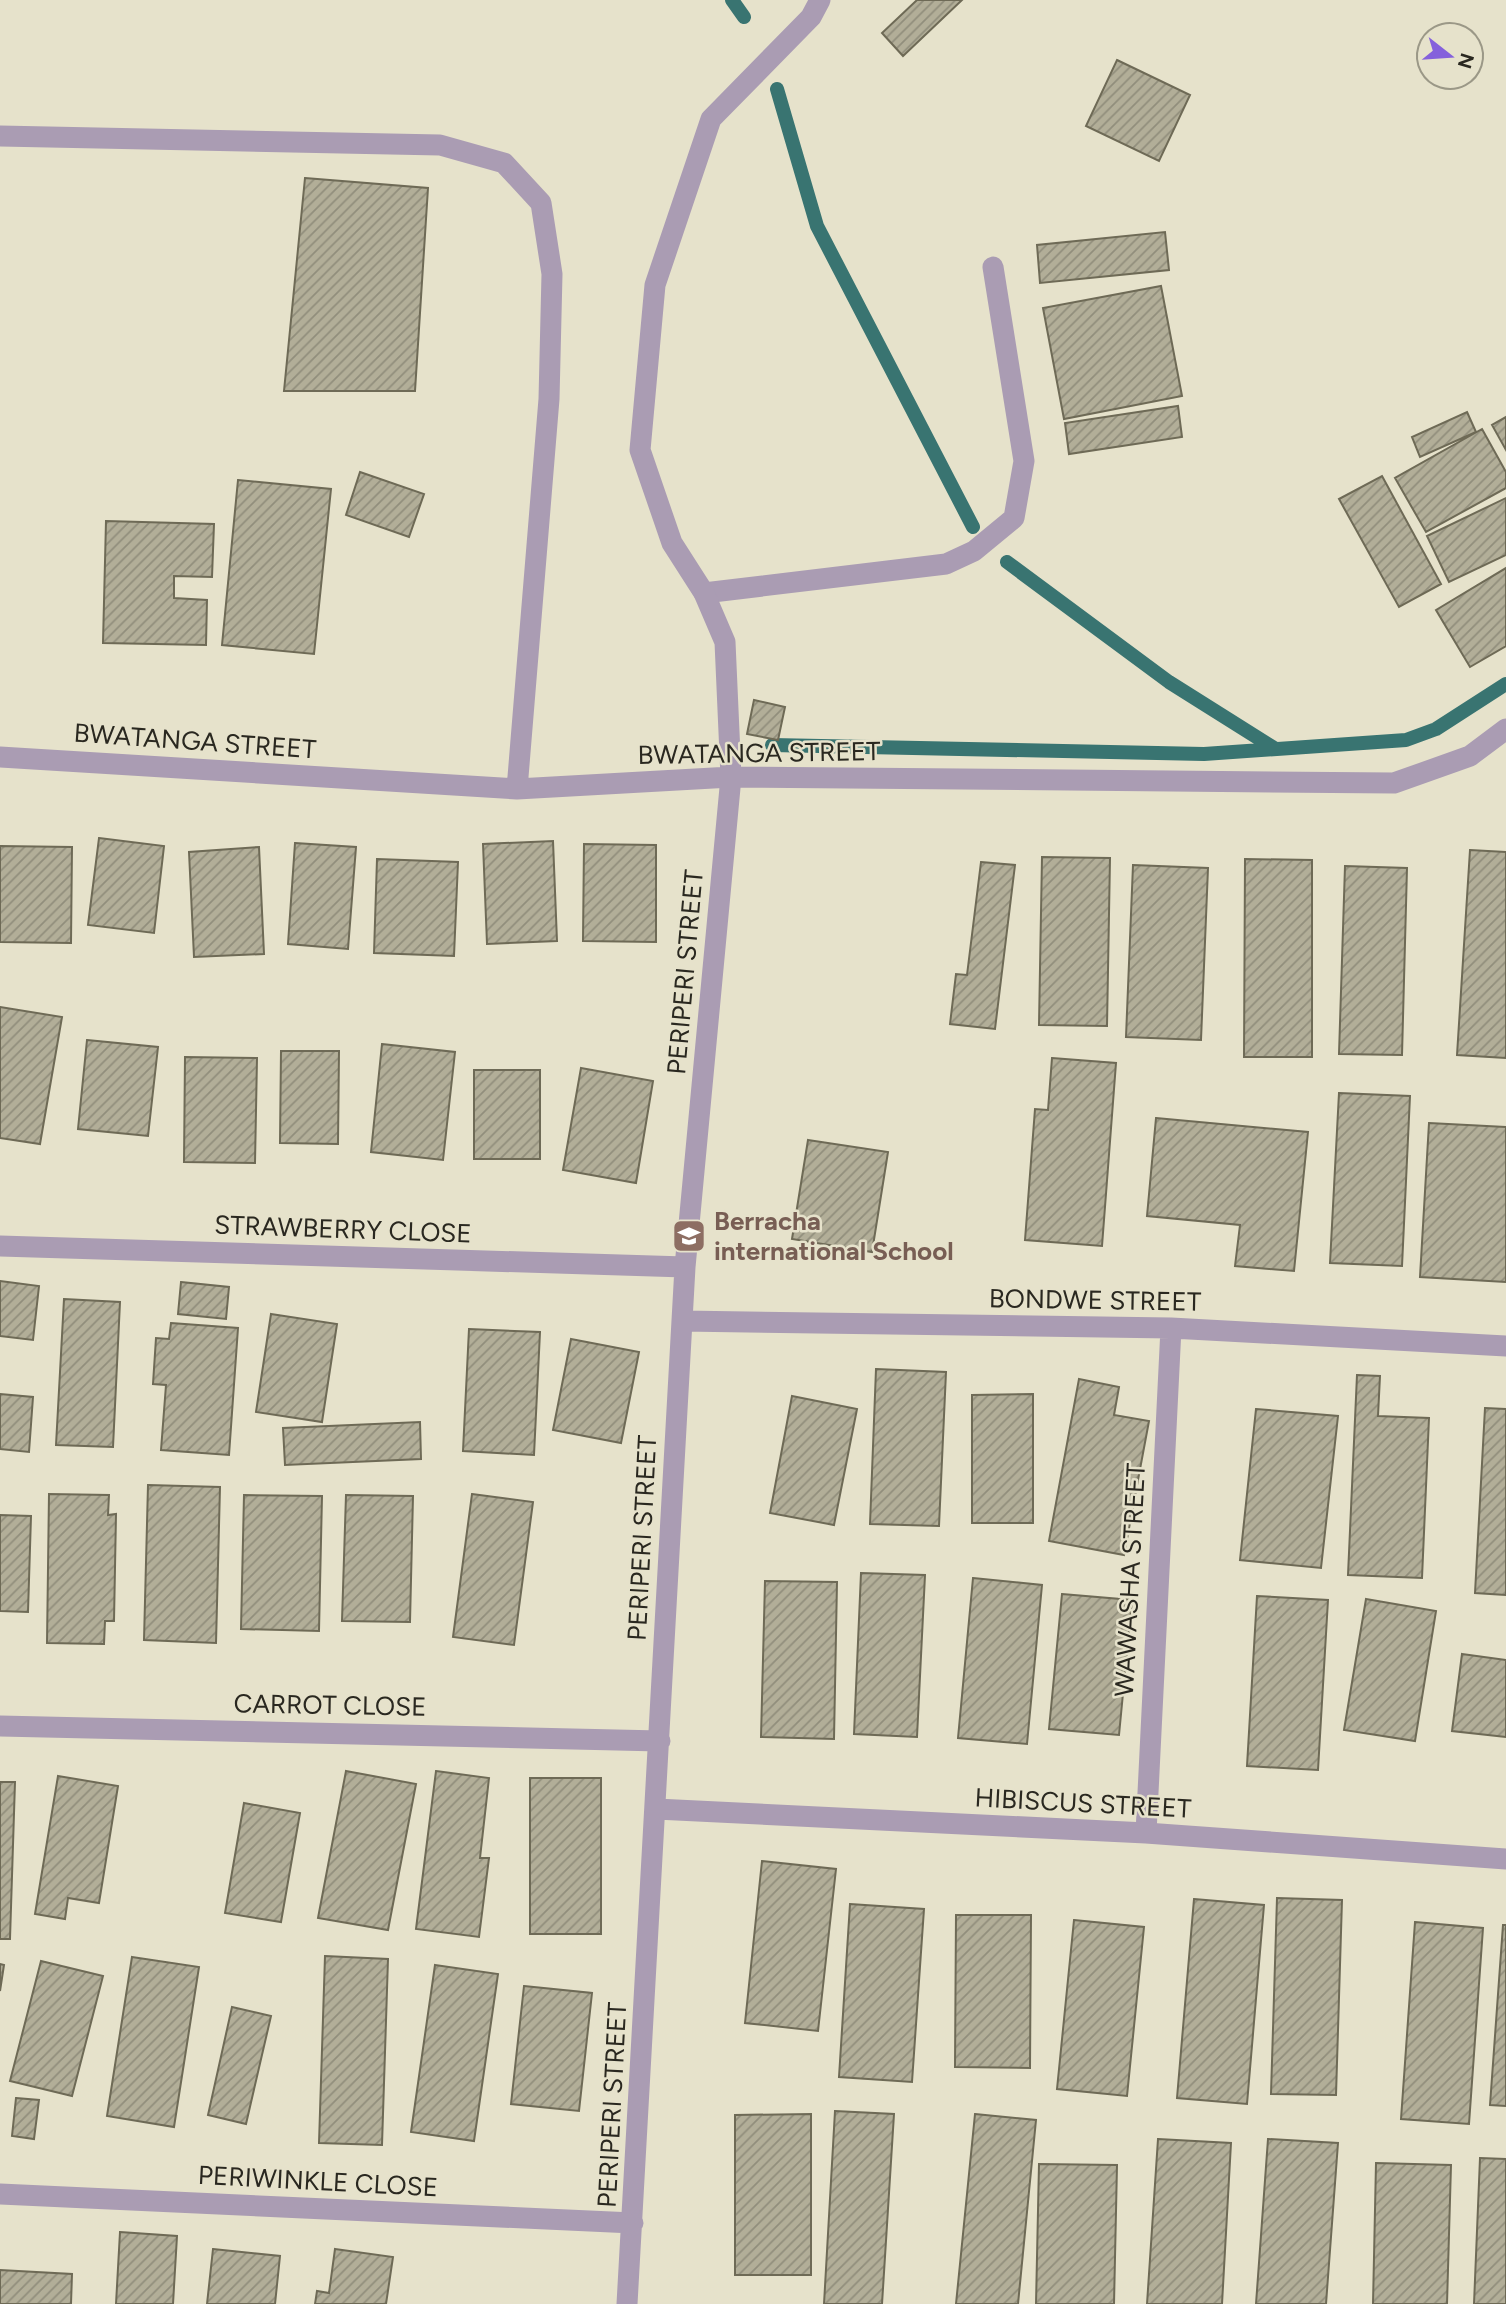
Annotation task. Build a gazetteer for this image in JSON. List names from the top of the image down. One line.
{"streets":{"street":["BWATANGA STREET","PERIPERI STREET","STRAWBERRY CLOSE","BONDWE STREET","WAWASHA STREET","CARROT CLOSE","HIBISCUS STREET","PERIWINKLE CLOSE"]},"crossings":[["BWATANGA STREET","PERIPERI STREET"],["PERIPERI STREET","STRAWBERRY CLOSE"],["PERIPERI STREET","BONDWE STREET"],["PERIPERI STREET","CARROT CLOSE"],["PERIPERI STREET","HIBISCUS STREET"],["PERIPERI STREET","PERIWINKLE CLOSE"],["BONDWE STREET","WAWASHA STREET"],["WAWASHA STREET","HIBISCUS STREET"]],"places":{"school or university":["Berracha international School"]},"north":"right"}
